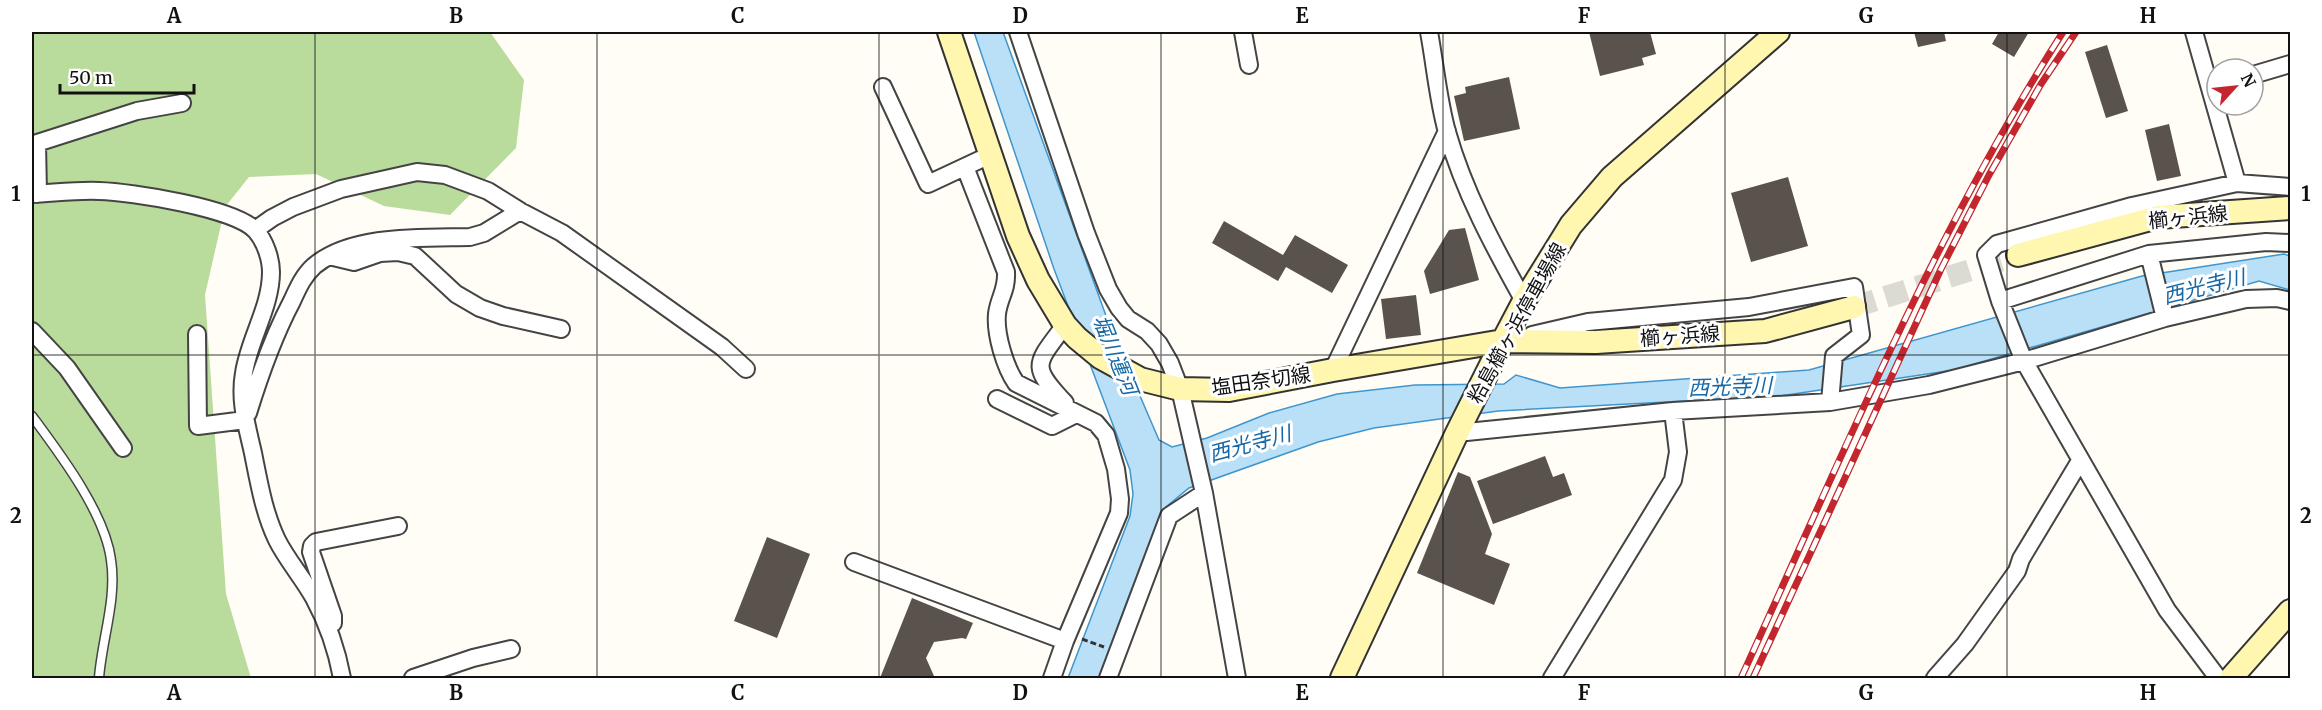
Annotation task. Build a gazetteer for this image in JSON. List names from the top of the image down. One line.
{"streets":{"street":["櫛ヶ浜線","粭島櫛ヶ浜停車場線","塩田奈切線"]},"crossings":[["櫛ヶ浜線","粭島櫛ヶ浜停車場線"],["櫛ヶ浜線","塩田奈切線"],["粭島櫛ヶ浜停車場線","塩田奈切線"]],"water":["西光寺川","堀川運河"],"scale_bar":"50 m","north":"top right","grid":{"columns":["A","B","C","D","E","F","G","H"],"rows":["1","2"]}}
